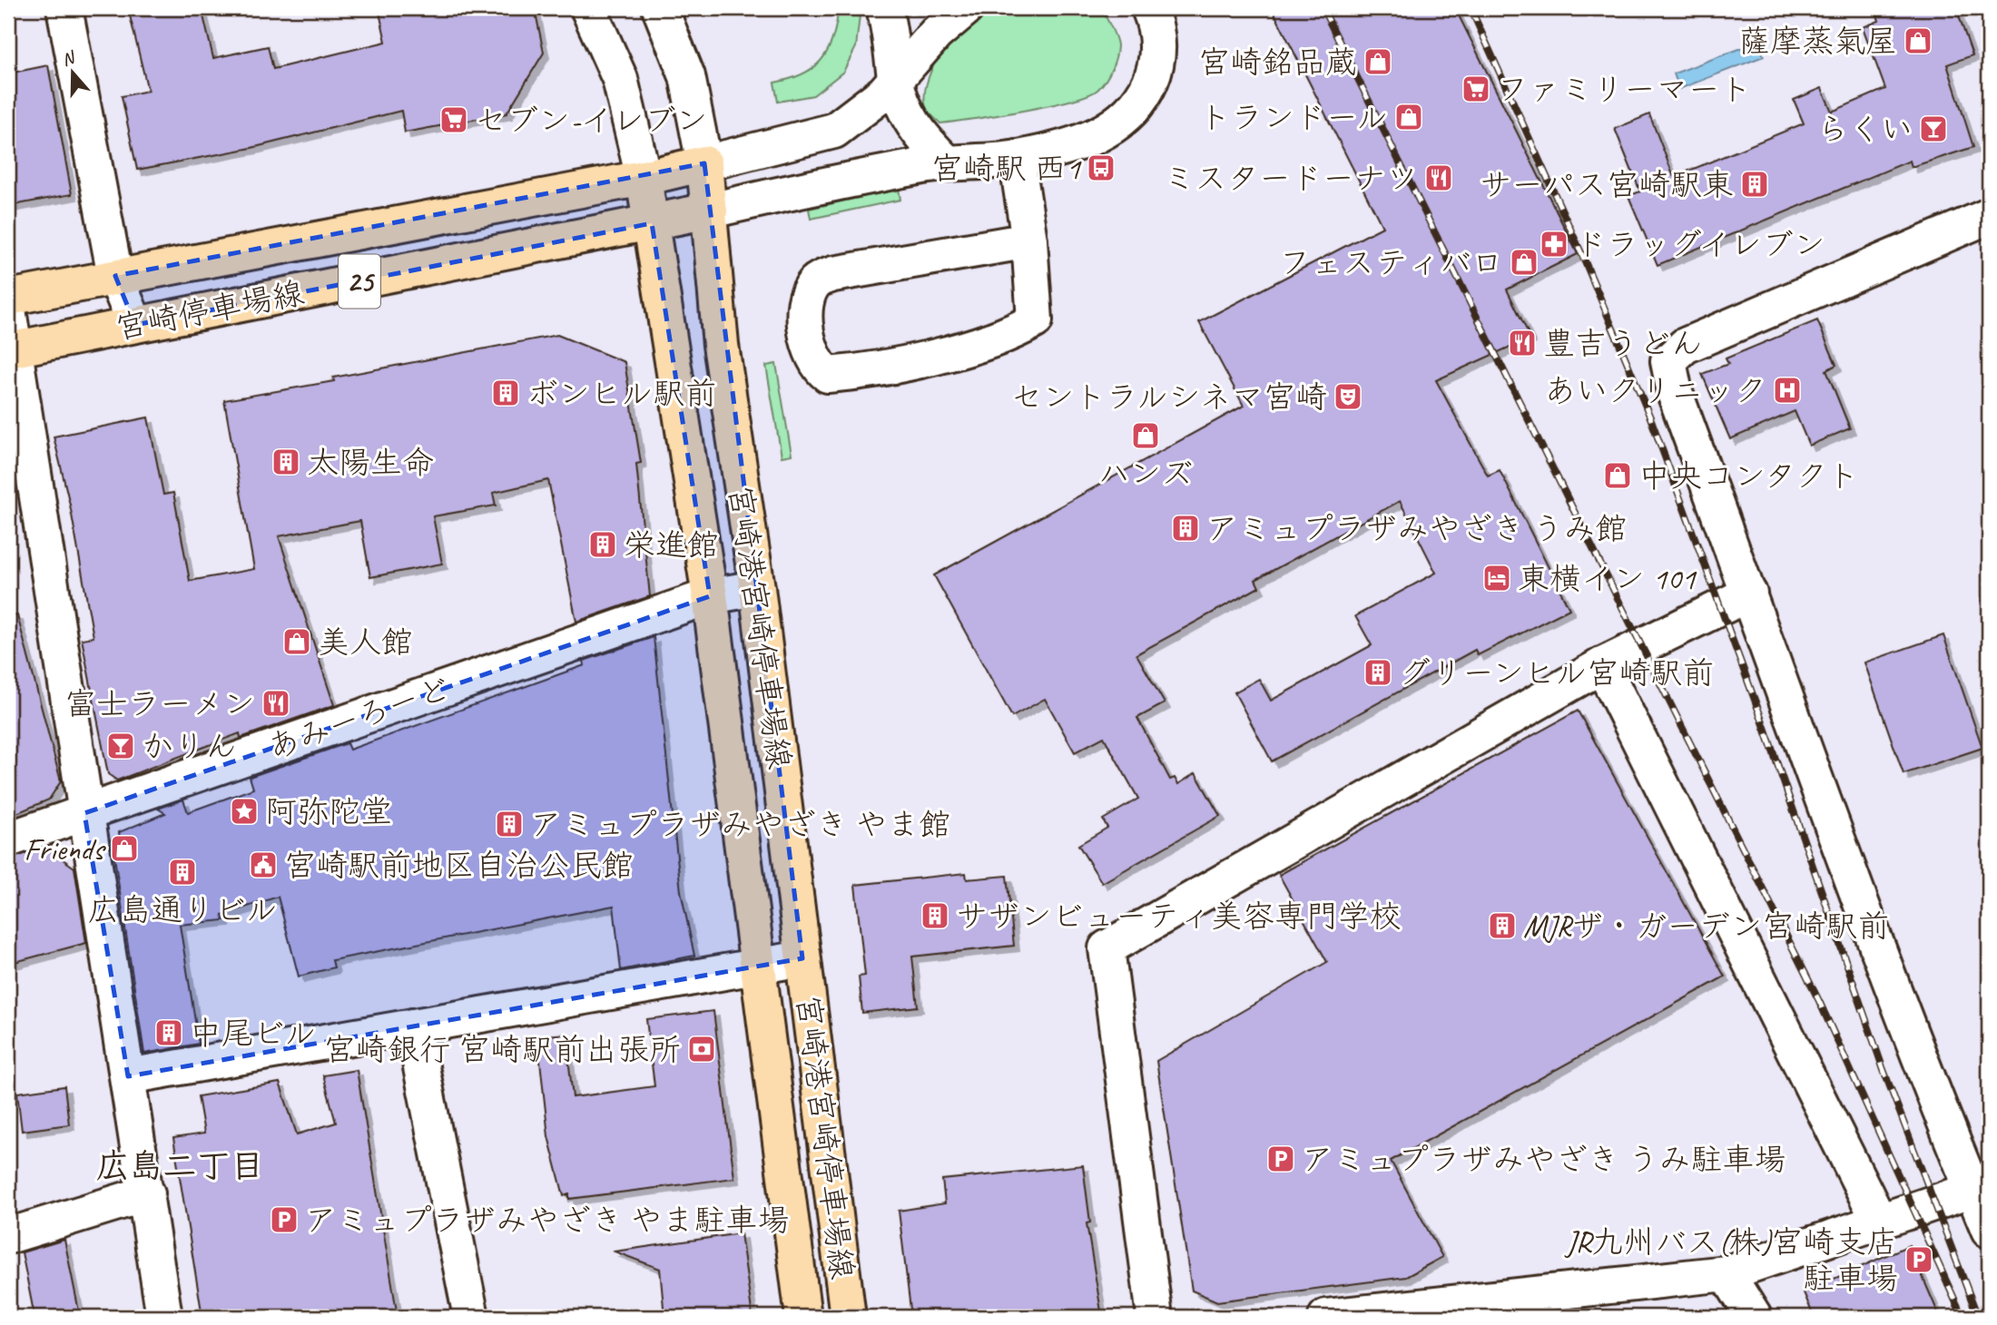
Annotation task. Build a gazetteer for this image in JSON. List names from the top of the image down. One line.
{"streets":{"main road":["25","宮崎停車場線","宮崎港宮崎停車場線"],"street":["あみーろーど"]},"crossings":[["宮崎停車場線","宮崎港宮崎停車場線"],["宮崎港宮崎停車場線","あみーろーど"]],"districts":["広島二丁目"],"places":{"shop":["薩摩蒸氣屋","宮崎銘品蔵","トランドール","フェスティバロ","ハンズ","中央コンタクト","美人館","Friends"],"supermarket":["ファミリーマート","セブン-イレブン"],"bar":["らくい","かりん"],"bus stop":["宮崎駅 西1"],"restaurant":["ミスタードーナツ","豊吉うどん","富士ラーメン"],"building":["サーパス宮崎駅東","ボンヒル駅前","太陽生命","アミュプラザみやざき うみ館","栄進館","グリーンヒル宮崎駅前","アミュプラザみやざき やま館","広島通りビル","サザンビューティ美容専門学校","MJRザ・ガーデン宮崎駅前","中尾ビル"],"pharmacy":["ドラッグイレブン"],"hospital":["あいクリニック"],"theatre":["セントラルシネマ宮崎"],"hotel":["東横イン 101"],"place":["阿弥陀堂"],"public building":["宮崎駅前地区自治公民館"],"bank":["宮崎銀行 宮崎駅前出張所"],"parking":["アミュプラザみやざき うみ駐車場","アミュプラザみやざき やま駐車場","JR九州バス(株)宮崎支店 駐車場"]},"north":"top"}
